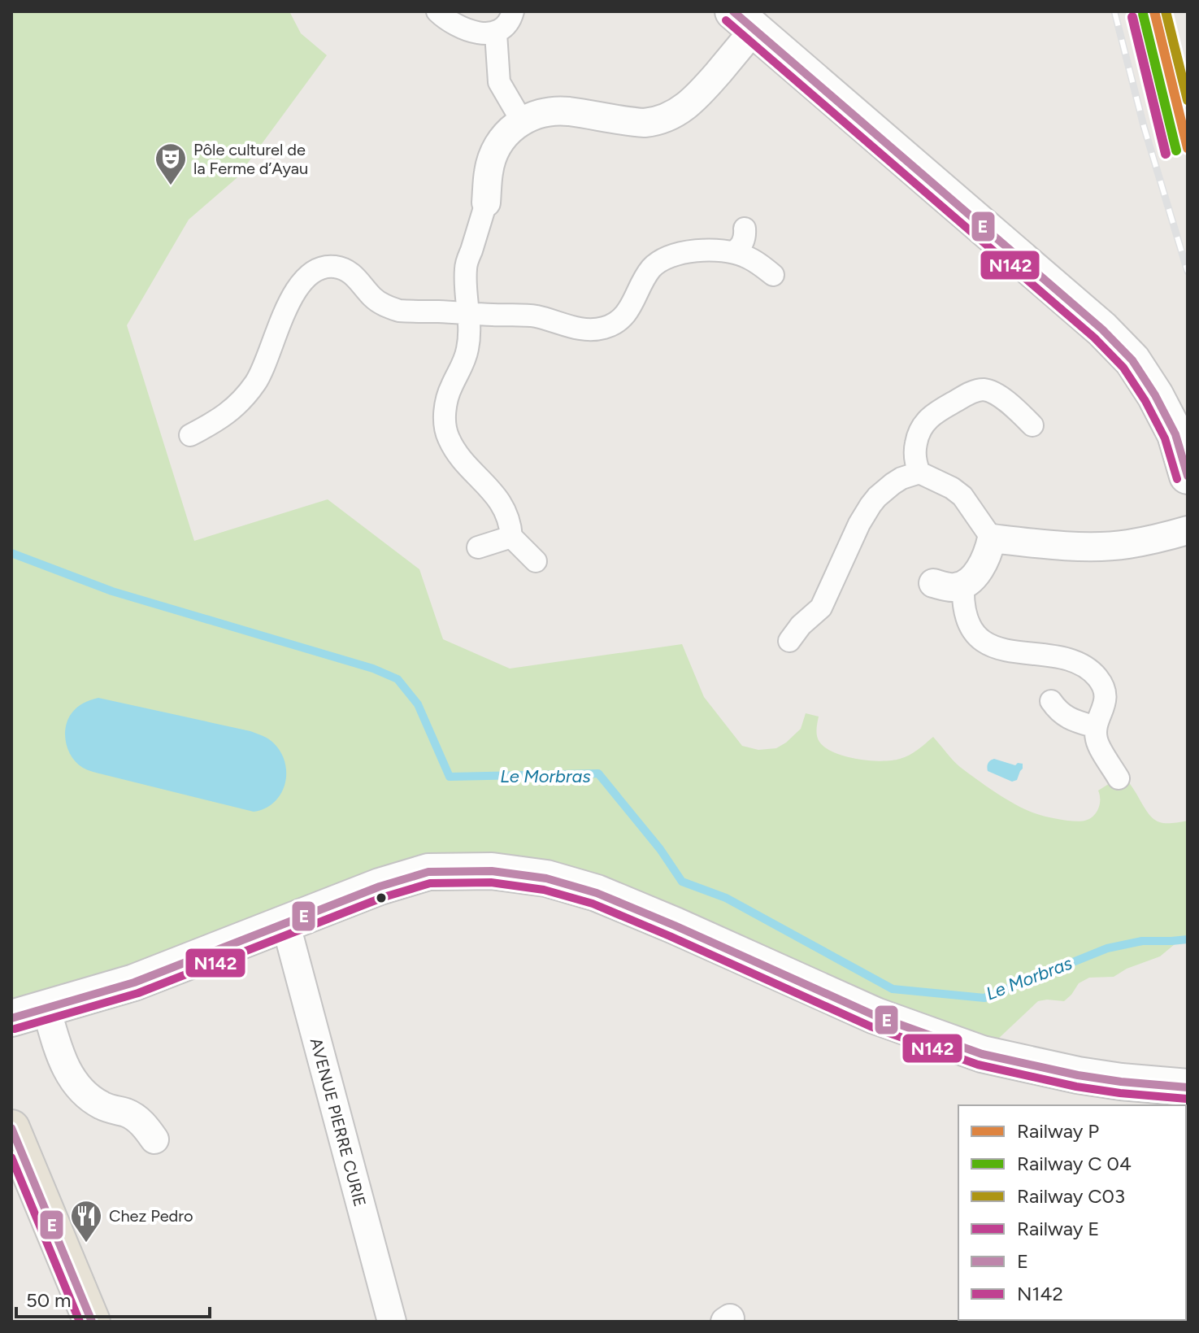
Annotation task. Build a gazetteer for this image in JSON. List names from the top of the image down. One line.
{"streets":{"street":["AVENUE PIERRE CURIE"]},"water":["Le Morbras"],"places":{"theatre":["Pôle culturel de la Ferme d’Ayau"],"restaurant":["Chez Pedro"]},"lines":["rail line P","rail line C03","transit line E","rail line E","transit line N142"],"legend":["Railway P","Railway C 04","Railway C03","Railway E","E","N142"],"scale_bar":"50 m"}
